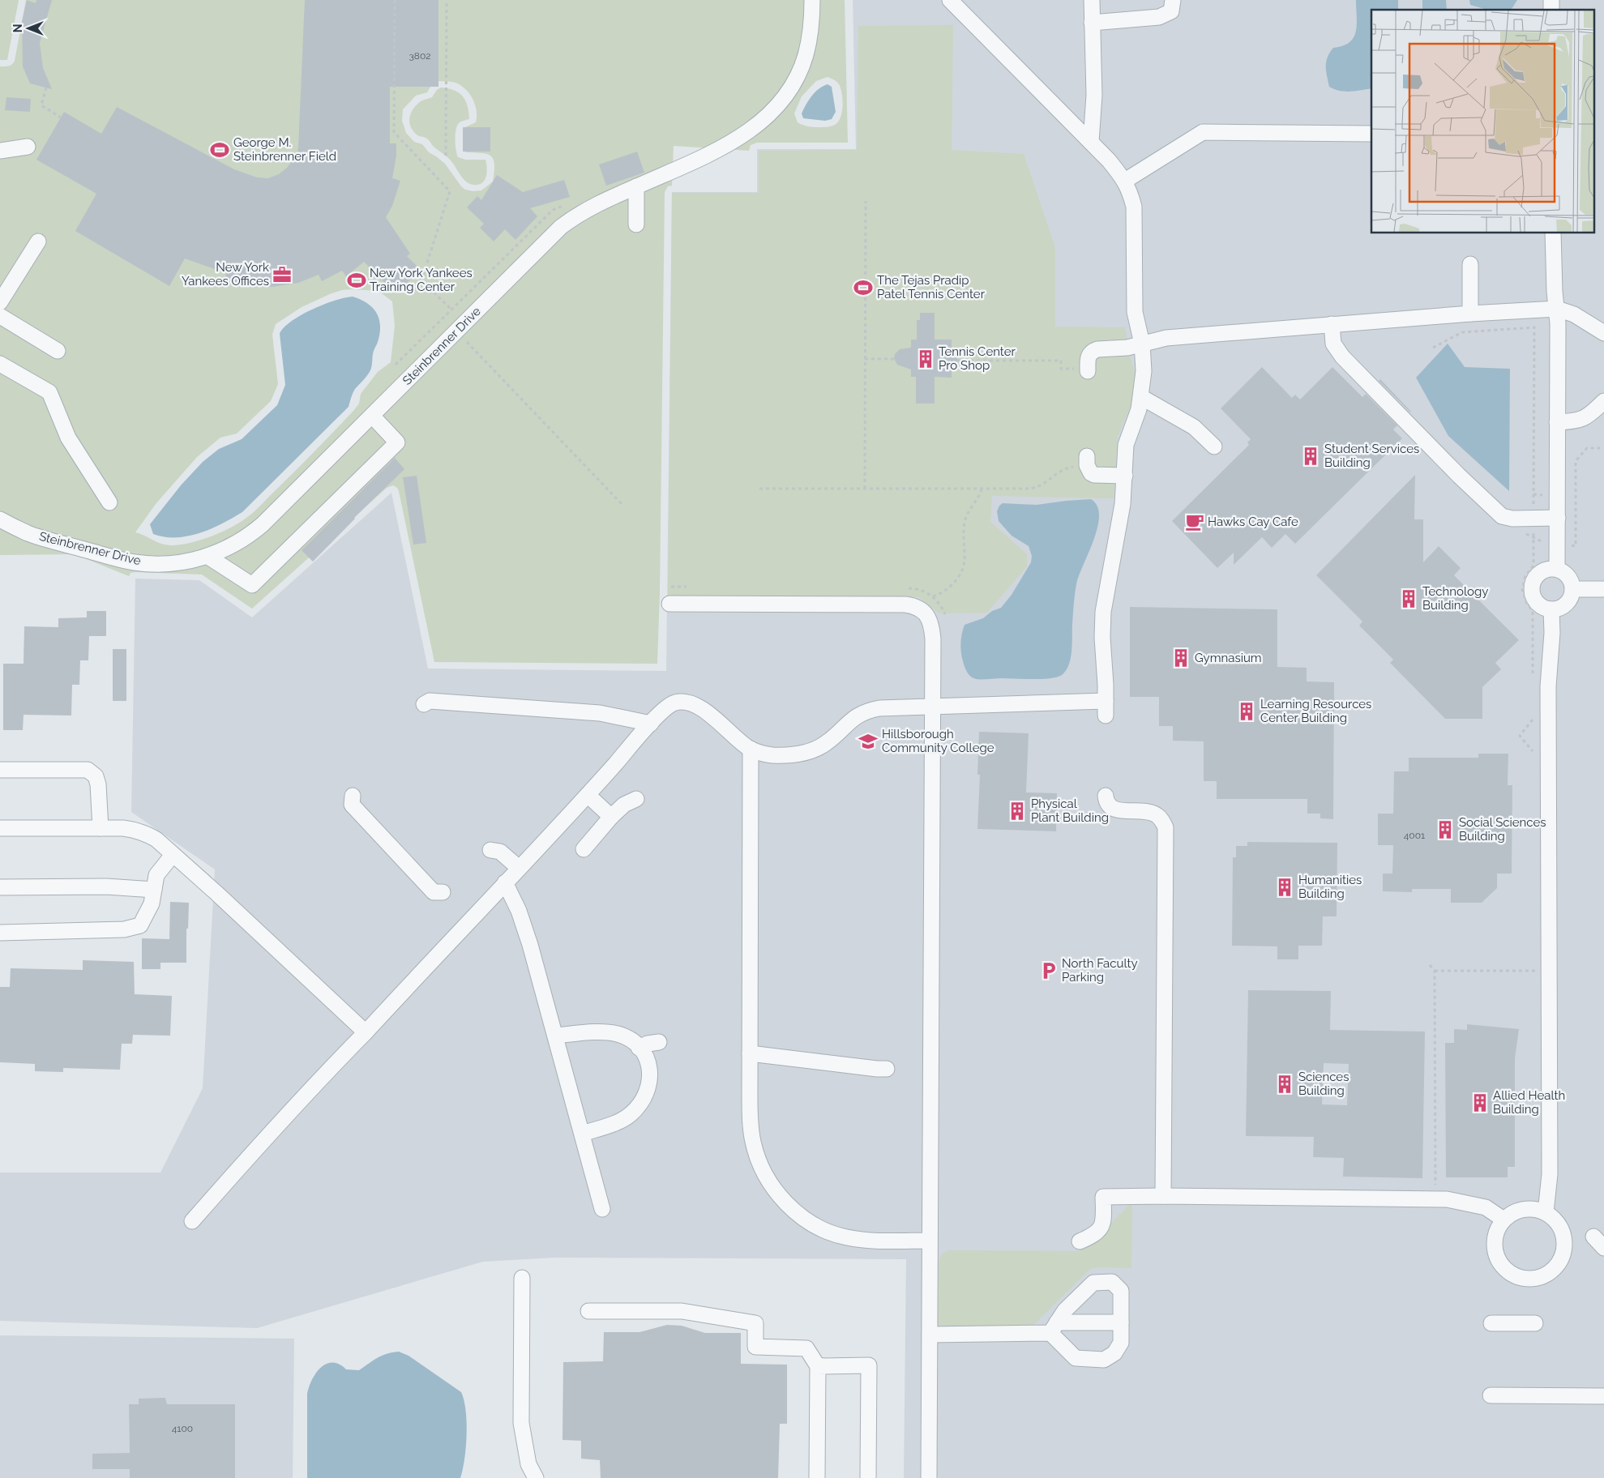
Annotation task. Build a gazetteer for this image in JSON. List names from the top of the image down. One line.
{"streets":{"street":["Steinbrenner Drive"]},"places":{"sports":["George M. Steinbrenner Field","New York Yankees Training Center","The Tejas Pradip Patel Tennis Center"],"office":["New York Yankees Offices"],"building":["Tennis Center Pro Shop","Student Services Building","Technology Building","Gymnasium","Learning Resources Center Building","Physical Plant Building","Social Sciences Building","Humanities Building","Sciences Building","Allied Health Building"],"cafe":["Hawks Cay Cafe"],"school or university":["Hillsborough Community College"],"parking":["North Faculty Parking"]},"house_numbers":["3802","4001","4100"],"north":"left"}
